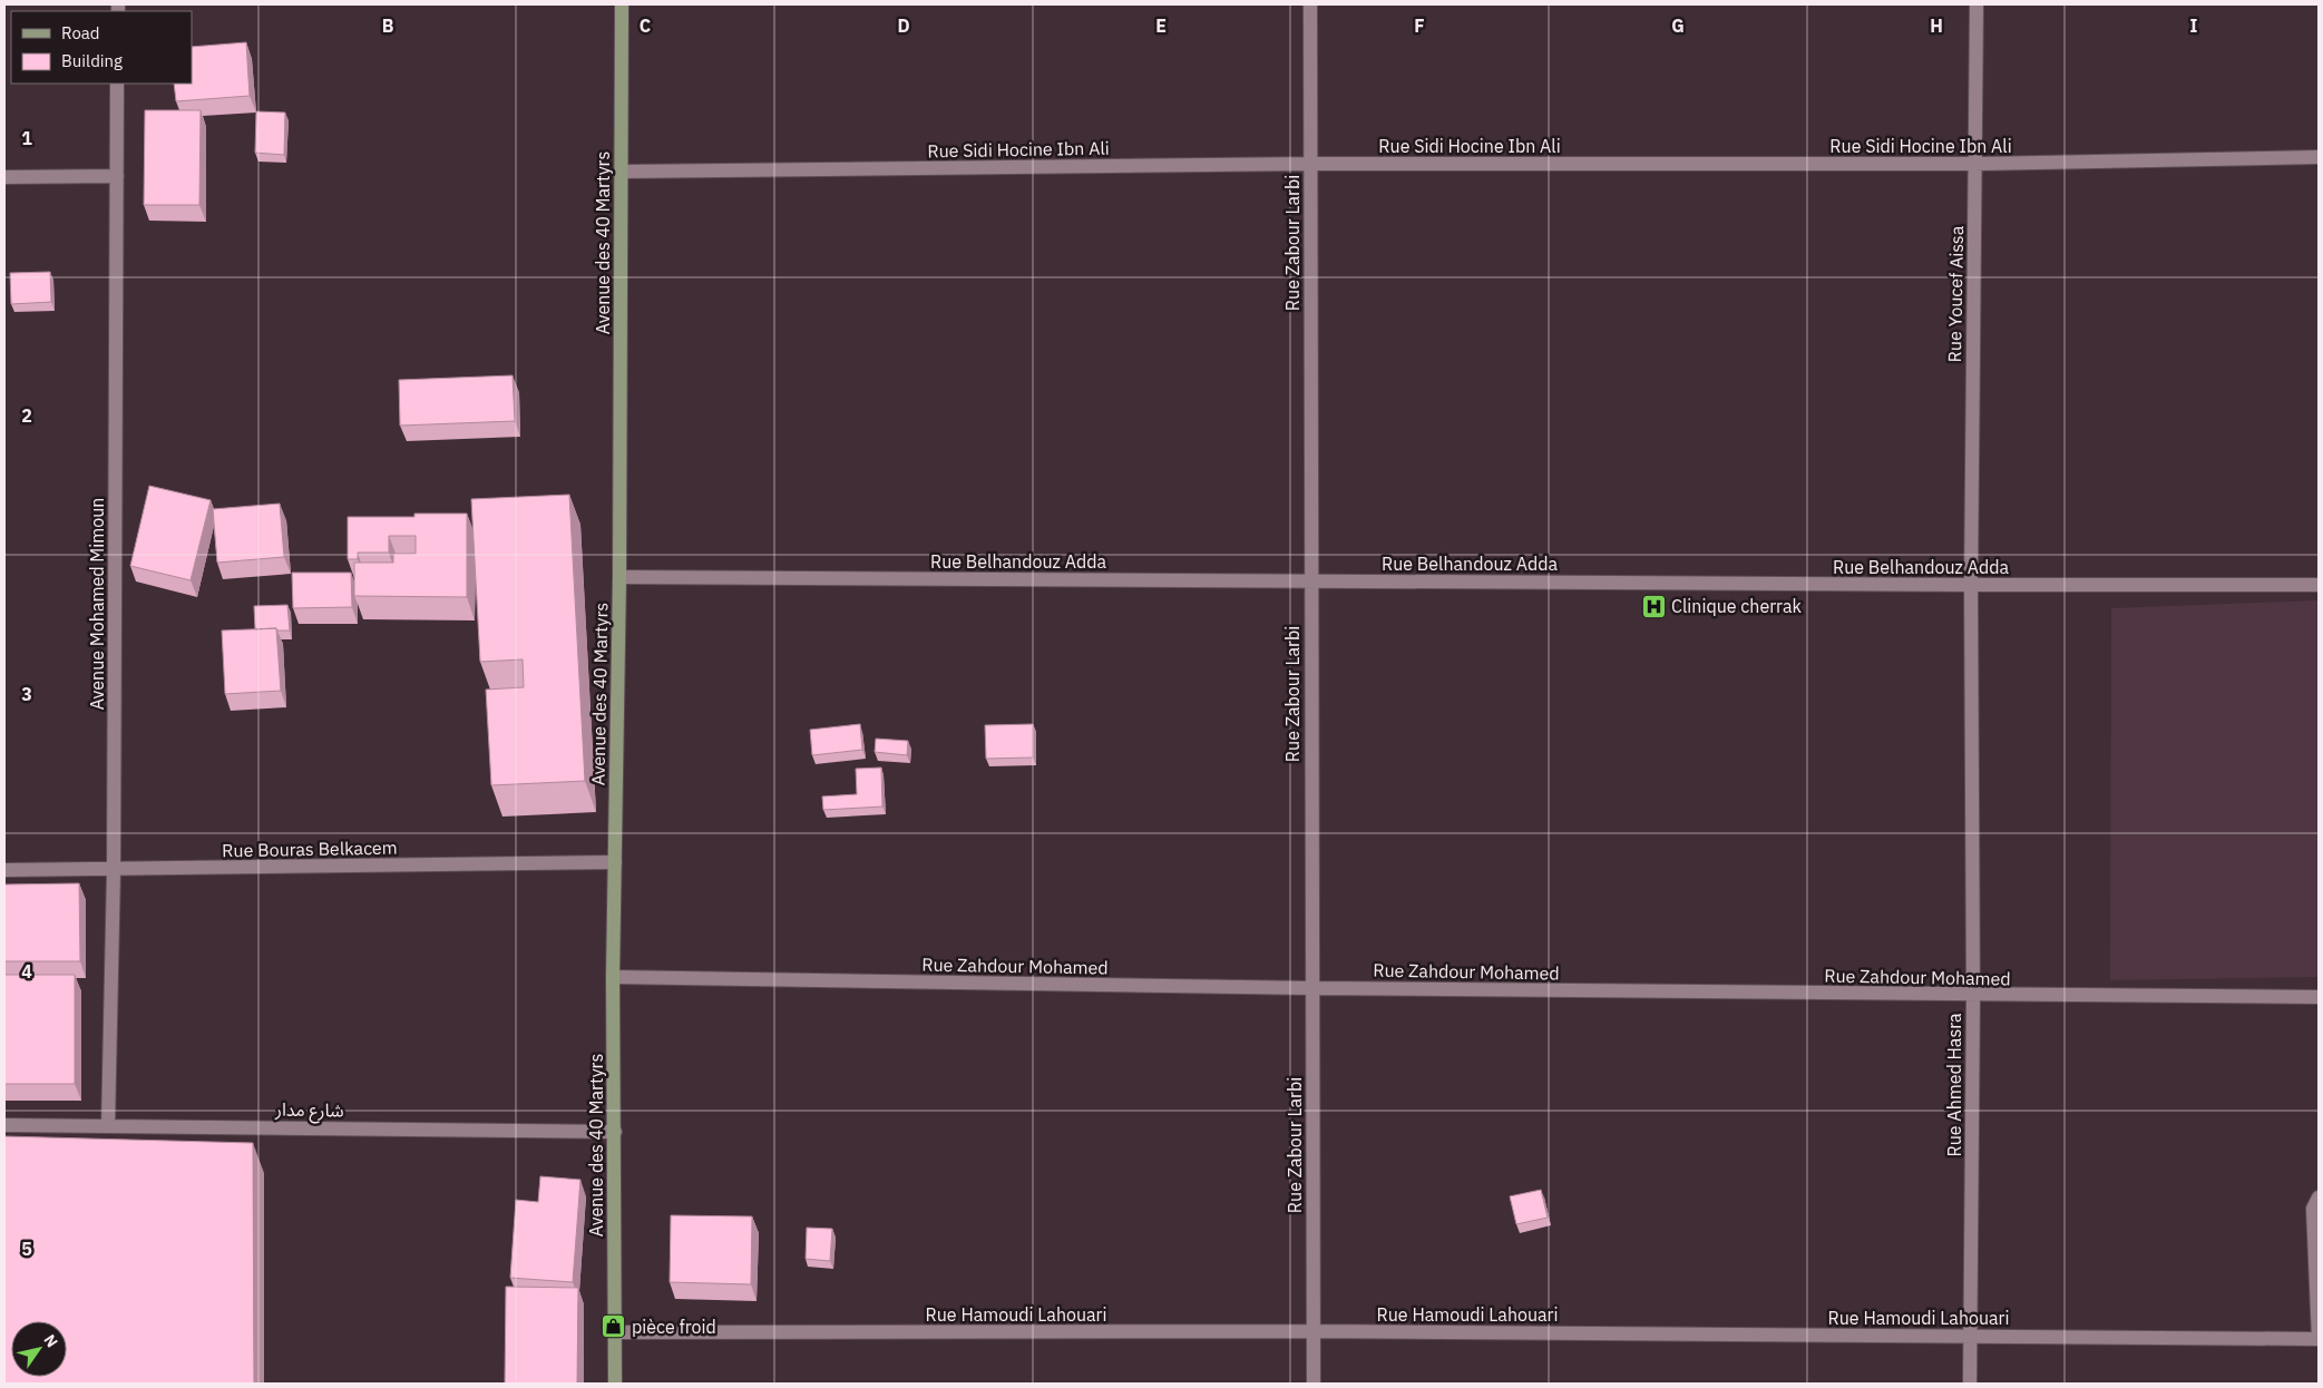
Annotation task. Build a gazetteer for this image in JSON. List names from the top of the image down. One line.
{"streets":{"main road":["Avenue des 40 Martyrs"],"street":["Rue Sidi Hocine Ibn Ali","Rue Zabour Larbi","Rue Youcef Aissa","Rue Belhandouz Adda","Avenue Mohamed Mimoun","Rue Bouras Belkacem","Rue Zahdour Mohamed","Rue Ahmed Hasra","شارع مدار","Rue Hamoudi Lahouari"]},"crossings":[["Rue Sidi Hocine Ibn Ali","Avenue des 40 Martyrs"],["Rue Sidi Hocine Ibn Ali","Rue Zabour Larbi"],["Rue Sidi Hocine Ibn Ali","Rue Youcef Aissa"],["Avenue des 40 Martyrs","Rue Belhandouz Adda"],["Avenue des 40 Martyrs","Rue Bouras Belkacem"],["Avenue des 40 Martyrs","Rue Zahdour Mohamed"],["Avenue des 40 Martyrs","شارع مدار"],["Avenue des 40 Martyrs","Rue Hamoudi Lahouari"],["Rue Zabour Larbi","Rue Belhandouz Adda"],["Rue Zabour Larbi","Rue Zahdour Mohamed"],["Rue Zabour Larbi","Rue Hamoudi Lahouari"],["Rue Youcef Aissa","Rue Belhandouz Adda"],["Rue Youcef Aissa","Rue Ahmed Hasra"],["Rue Belhandouz Adda","Rue Ahmed Hasra"],["Avenue Mohamed Mimoun","Rue Bouras Belkacem"],["Avenue Mohamed Mimoun","شارع مدار"],["Rue Zahdour Mohamed","Rue Ahmed Hasra"],["Rue Ahmed Hasra","Rue Hamoudi Lahouari"]],"places":{"hospital":["Clinique cherrak"],"shop":["pièce froid"]},"legend":["Road","Building"],"north":"top right","grid":{"columns":["B","C","D","E","F","G","H","I"],"rows":["1","2","3","4","5"]}}
